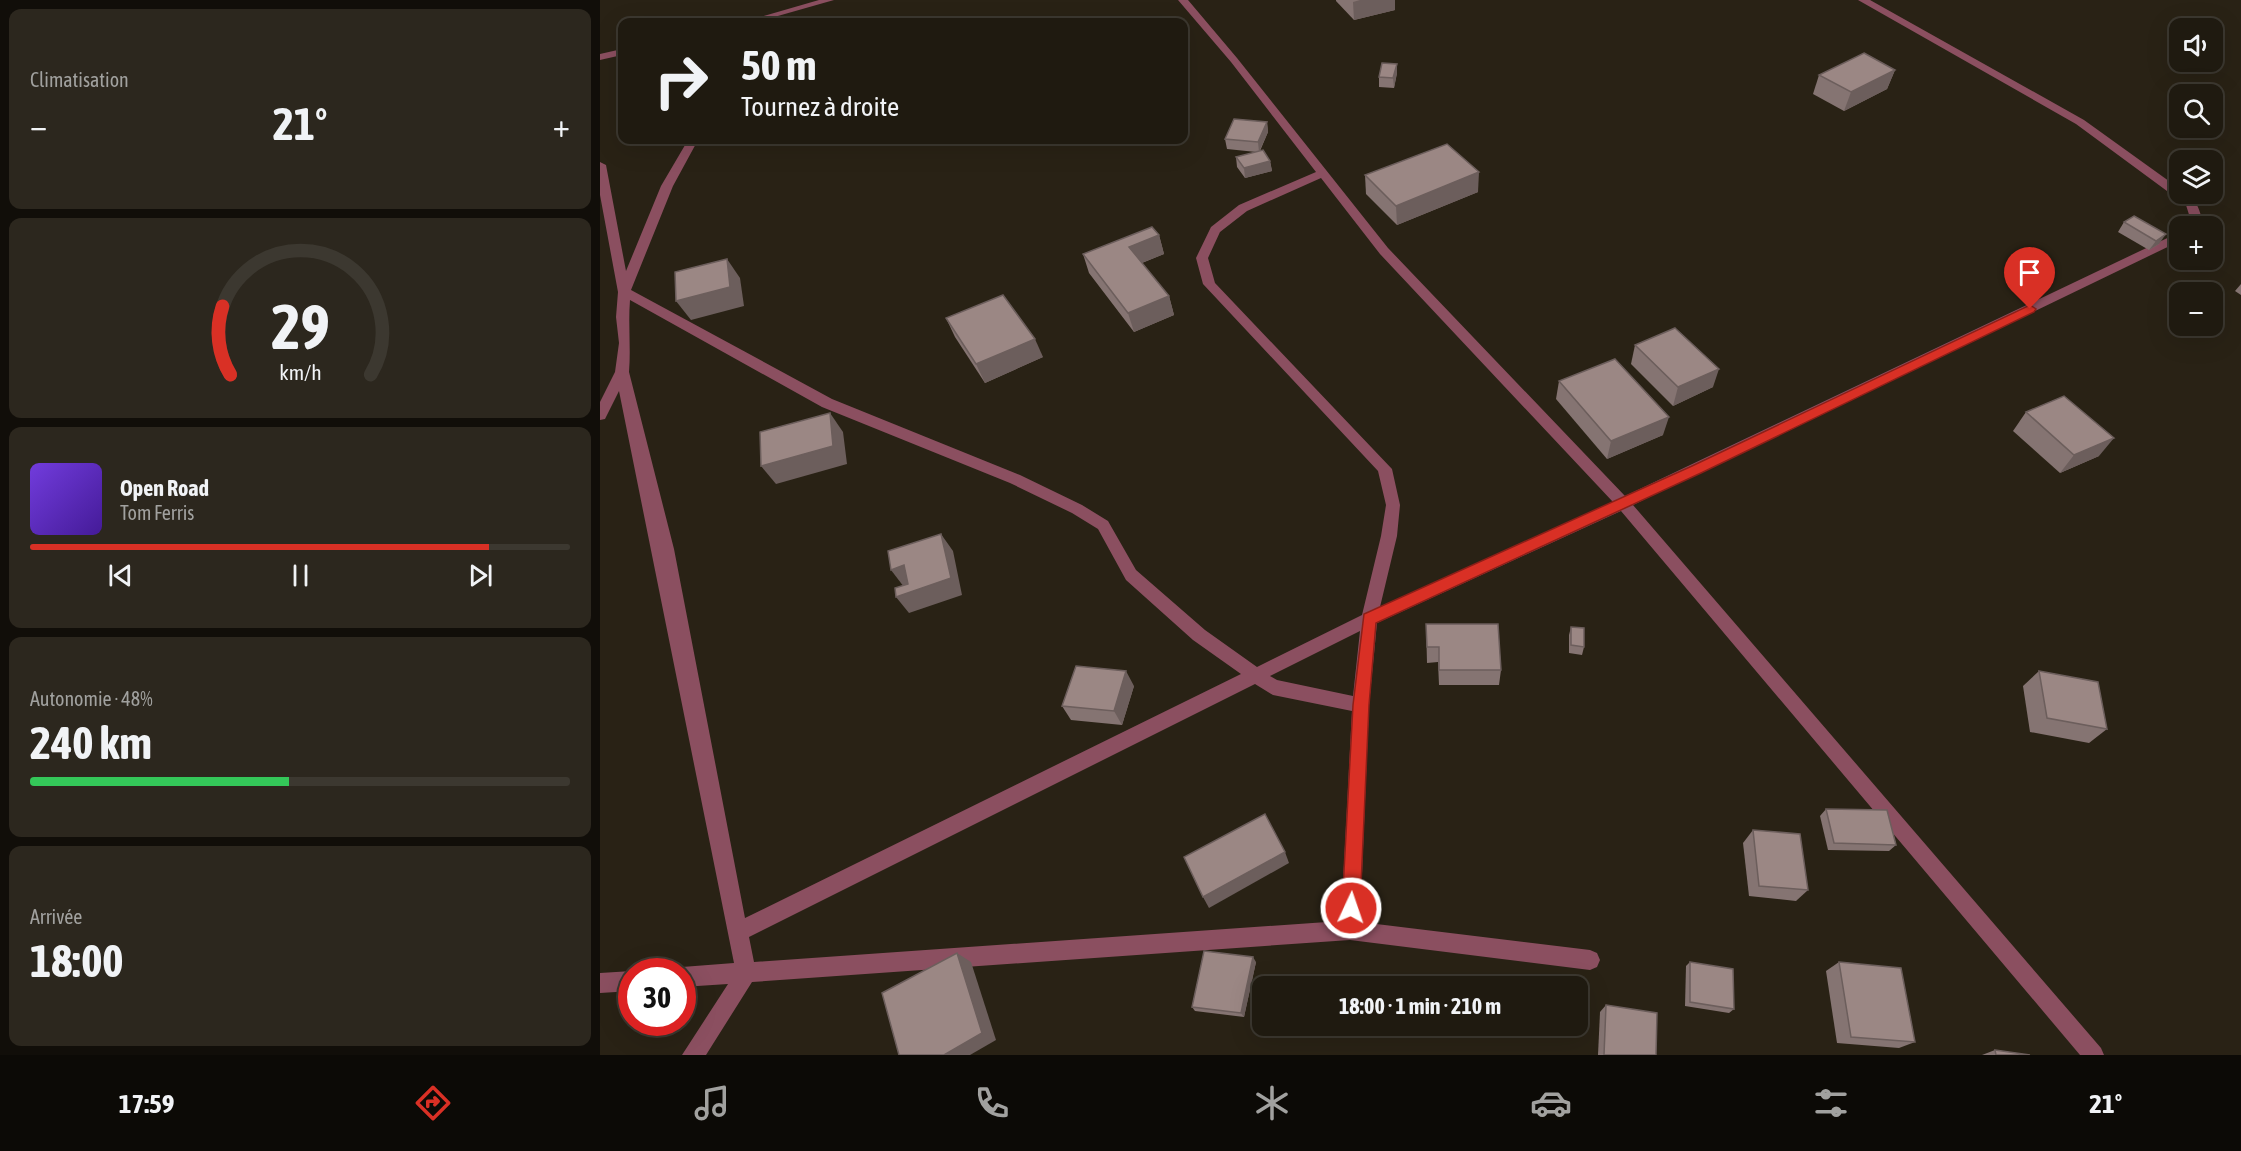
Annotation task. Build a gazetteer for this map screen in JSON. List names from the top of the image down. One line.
{"page":{"tile":["Climatisation",["Autonomie · 48%","240 km"],["Arrivée","18:00"]],"map_buttons":["+","−"],"turn":["50 m","Tournez à droite"],"heat":["−","21°","+"],"song":["Open Road","Tom Ferris"],"limit":"30","trip":"18:00 · 1 min · 210 m","tabs":["17:59","21°"],"gauge":["29","km/h"]}}
